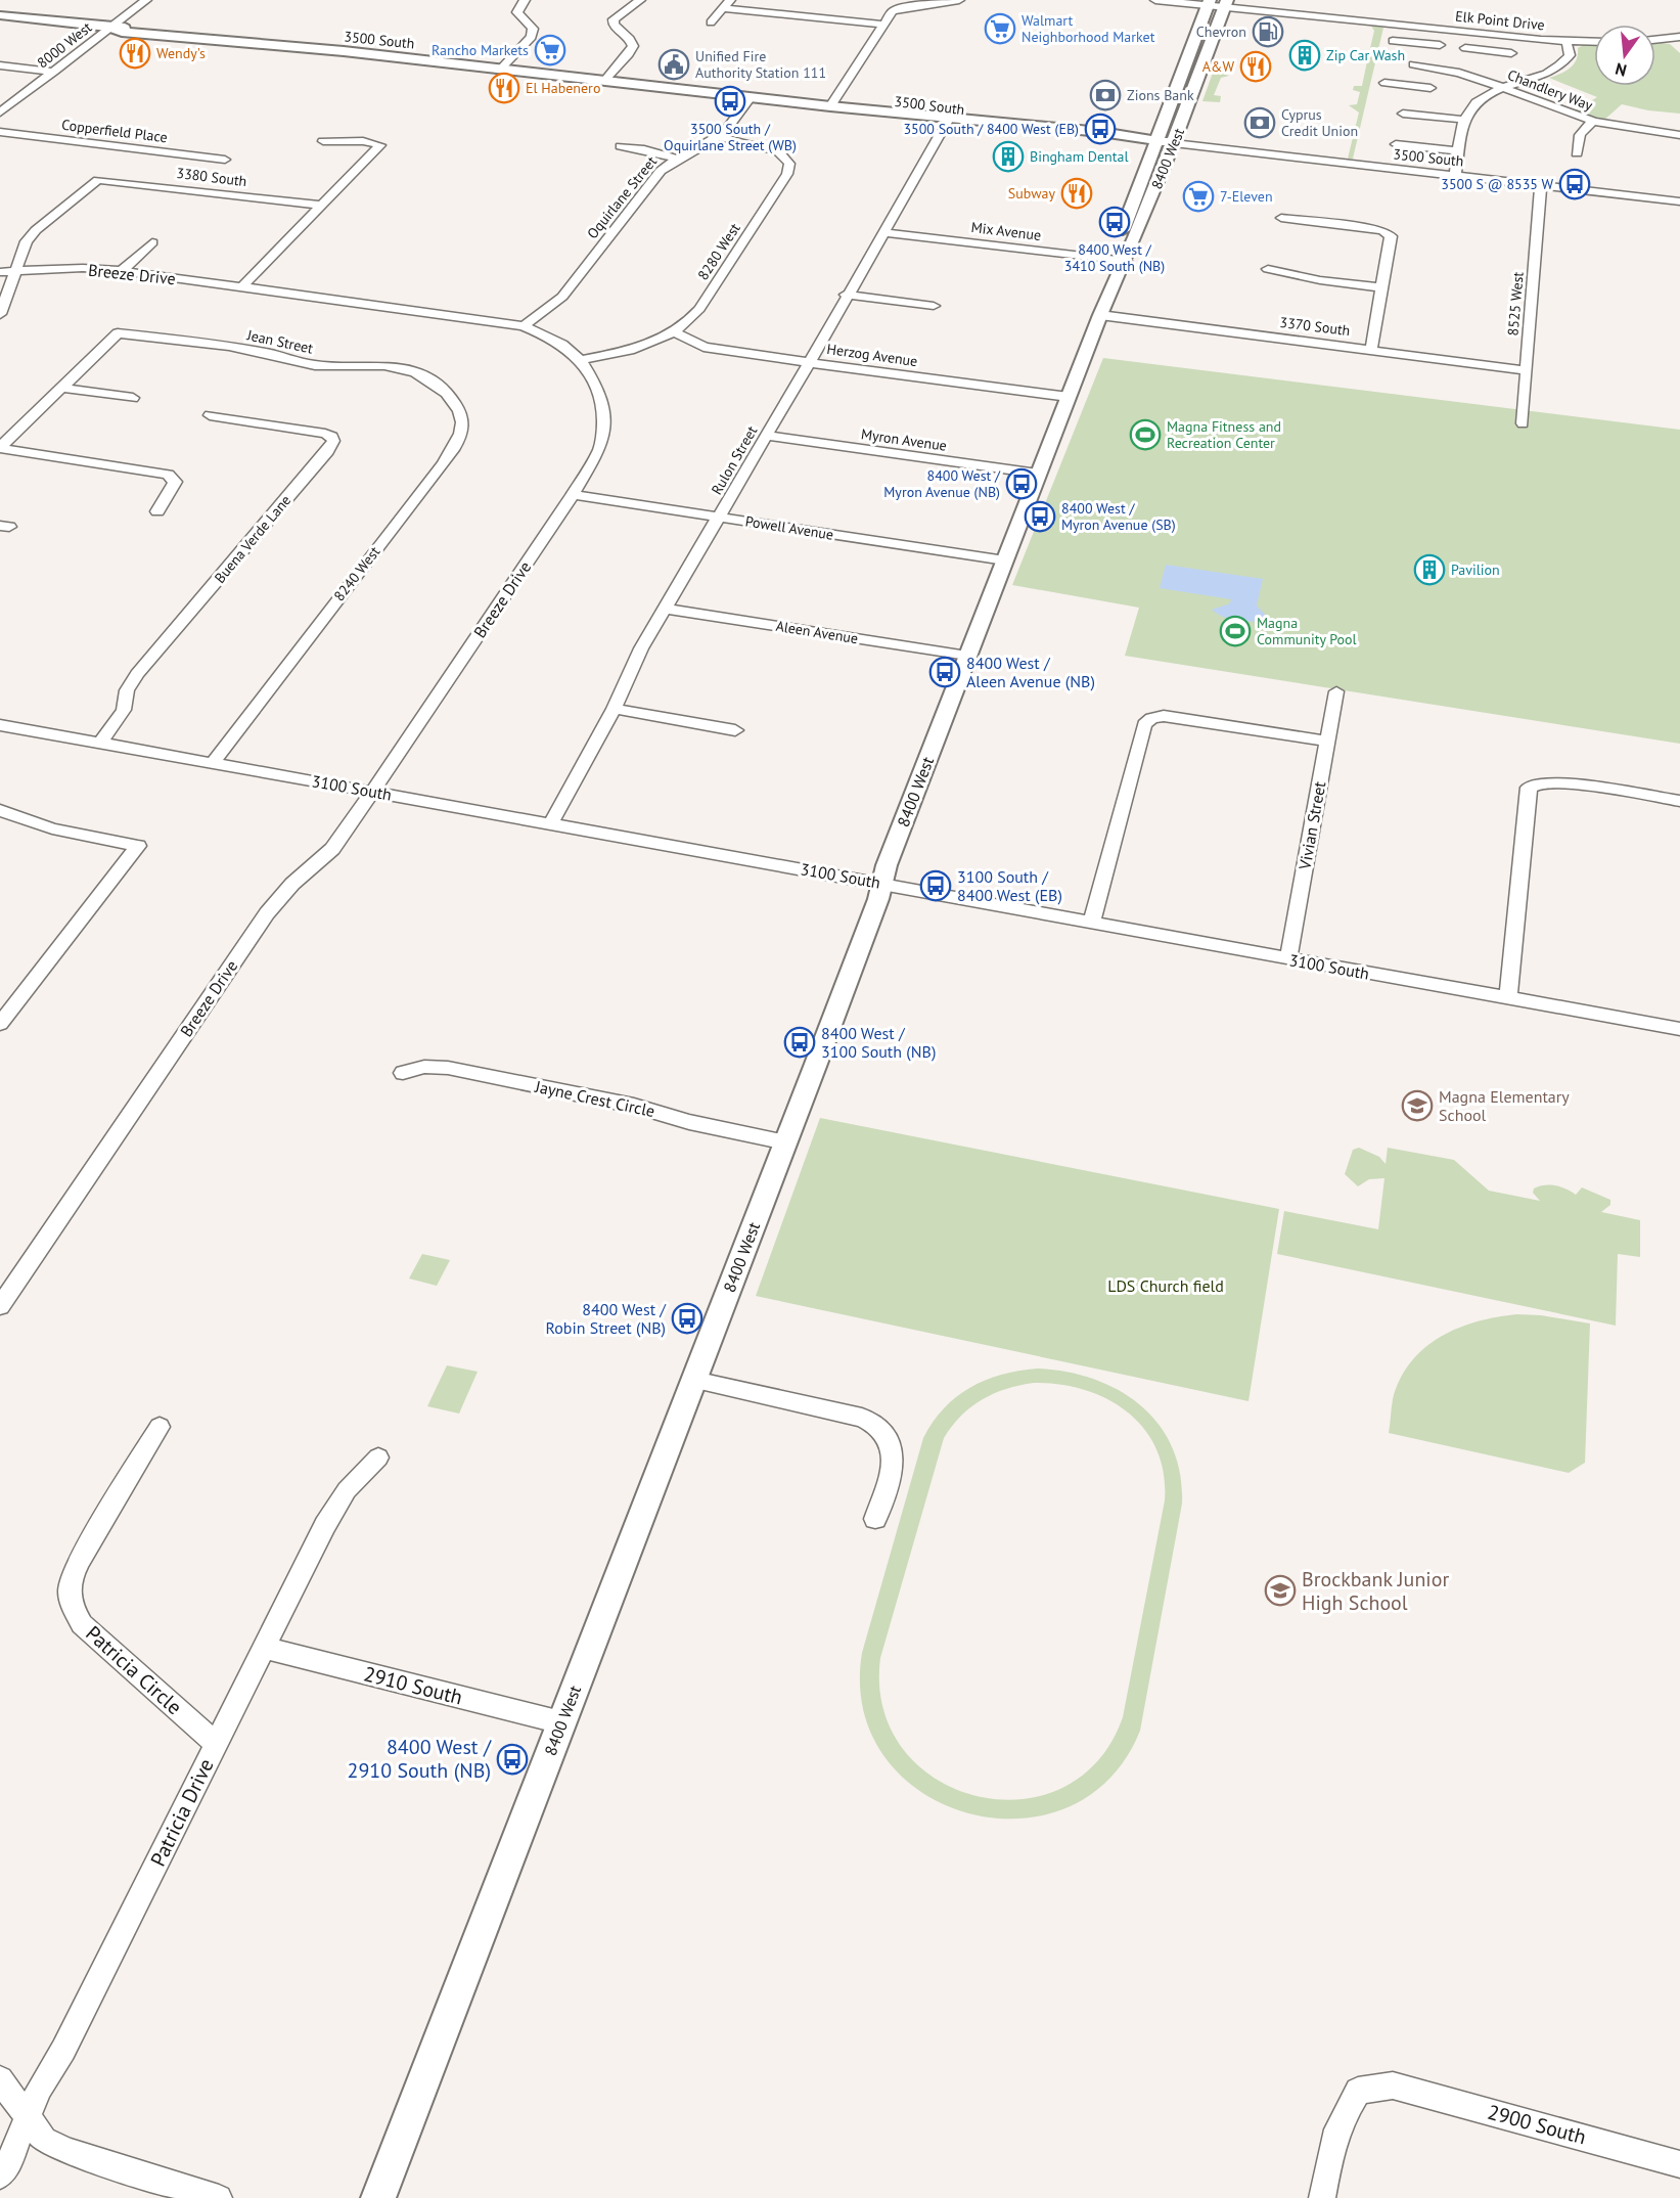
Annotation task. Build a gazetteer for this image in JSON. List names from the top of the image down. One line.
{"streets":{"main road":["3500 South","8400 West"],"street":["Elk Point Drive","8000 West","Chandlery Way","Copperfield Place","3380 South","Oquirlane Street","Mix Avenue","8280 West","Breeze Drive","8525 West","3370 South","Jean Street","Herzog Avenue","Myron Avenue","Rulon Street","Powell Avenue","Buena Verde Lane","8240 West","Aleen Avenue","3100 South","Vivian Street","Jayne Crest Circle","Patricia Circle","2910 South","Patricia Drive","2900 South"]},"crossings":[["Elk Point Drive","8400 West"],["3500 South","8000 West"],["3500 South","8400 West"],["3500 South","Oquirlane Street"],["3500 South","8525 West"],["3500 South","Rulon Street"],["8400 West","Mix Avenue"],["8400 West","3370 South"],["8400 West","Herzog Avenue"],["8400 West","Myron Avenue"],["8400 West","Powell Avenue"],["8400 West","Aleen Avenue"],["8400 West","3100 South"],["8400 West","Jayne Crest Circle"],["8400 West","2910 South"],["3380 South","Breeze Drive"],["Oquirlane Street","8280 West"],["Oquirlane Street","Breeze Drive"],["Mix Avenue","Rulon Street"],["8280 West","Breeze Drive"],["8280 West","Herzog Avenue"],["Breeze Drive","Powell Avenue"],["Breeze Drive","3100 South"],["8525 West","3370 South"],["Jean Street","8240 West"],["Herzog Avenue","Rulon Street"],["Myron Avenue","Rulon Street"],["Rulon Street","Powell Avenue"],["Rulon Street","Aleen Avenue"],["Rulon Street","3100 South"],["Buena Verde Lane","3100 South"],["8240 West","3100 South"],["3100 South","Vivian Street"],["Patricia Circle","Patricia Drive"],["2910 South","Patricia Drive"]],"parks":["LDS Church field"],"places":{"supermarket":["Walmart Neighborhood Market","Rancho Markets","7-Eleven"],"fuel station":["Chevron"],"restaurant":["Wendy's","A&W","El Habenero","Subway"],"building":["Zip Car Wash","Bingham Dental","Pavilion"],"public building":["Unified Fire Authority Station 111"],"bank":["Zions Bank","Cyprus Credit Union"],"bus stop":["3500 South / Oquirlane Street (WB)","3500 South / 8400 West (EB)","3500 S @ 8535 W","8400 West / 3410 South (NB)","8400 West / Myron Avenue (NB)","8400 West / Myron Avenue (SB)","8400 West / Aleen Avenue (NB)","3100 South / 8400 West (EB)","8400 West / 3100 South (NB)","8400 West / Robin Street (NB)","8400 West / 2910 South (NB)"],"sports":["Magna Fitness and Recreation Center","Magna Community Pool"],"school or university":["Magna Elementary School","Brockbank Junior High School"]},"north":"bottom"}
